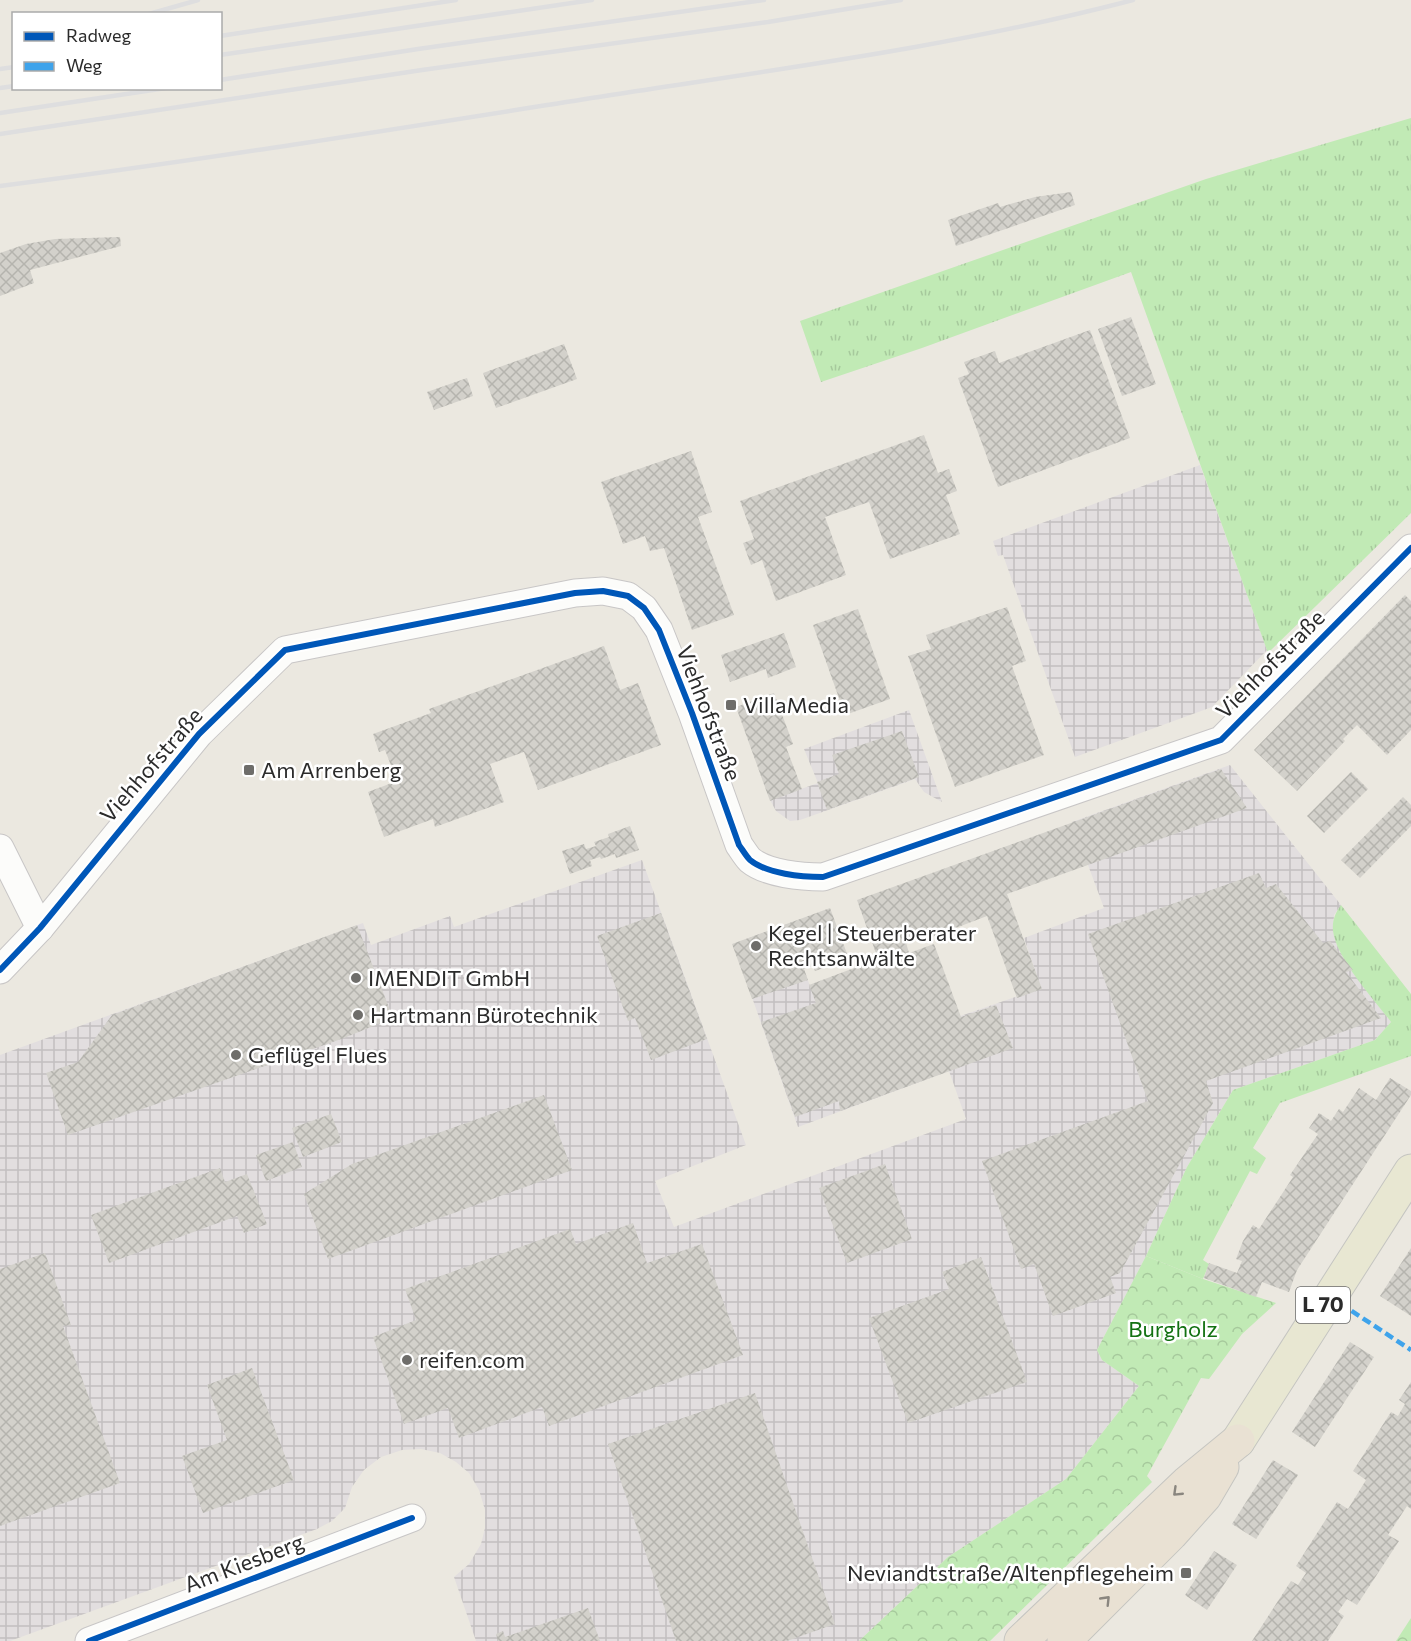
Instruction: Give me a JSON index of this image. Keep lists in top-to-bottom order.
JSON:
{
  "streets": {
    "highway": ["L 70"],
    "street": ["Viehhofstraße", "Am Kiesberg"]
  },
  "parks": ["Burgholz"],
  "places": {
    "transit": ["VillaMedia", "Am Arrenberg", "Neviandtstraße/Altenpflegeheim"],
    "other": [
      "Kegel | Steuerberater Rechtsanwälte",
      "IMENDIT GmbH",
      "Hartmann Bürotechnik",
      "Geflügel Flues",
      "reifen.com"
    ]
  },
  "legend": ["Radweg", "Weg"]
}
